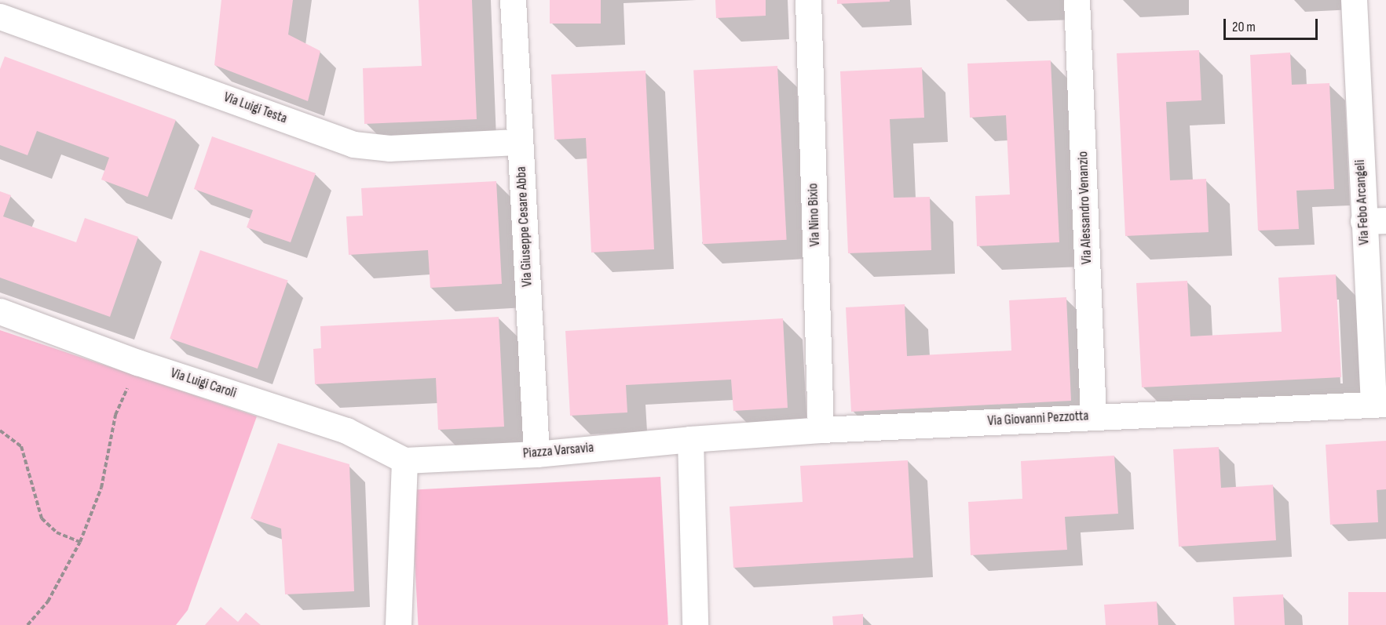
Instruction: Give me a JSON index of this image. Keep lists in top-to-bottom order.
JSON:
{
  "streets": {
    "street": [
      "Via Luigi Testa",
      "Via Febo Arcangeli",
      "Via Alessandro Venanzio",
      "Via Nino Bixio",
      "Via Giuseppe Cesare Abba",
      "Via Luigi Caroli",
      "Via Giovanni Pezzotta",
      "Piazza Varsavia"
    ]
  },
  "crossings": [
    ["Via Luigi Testa", "Via Giuseppe Cesare Abba"],
    ["Via Febo Arcangeli", "Via Giovanni Pezzotta"],
    ["Via Alessandro Venanzio", "Via Giovanni Pezzotta"],
    ["Via Nino Bixio", "Via Giovanni Pezzotta"],
    ["Via Giuseppe Cesare Abba", "Piazza Varsavia"],
    ["Via Luigi Caroli", "Piazza Varsavia"],
    ["Via Giovanni Pezzotta", "Piazza Varsavia"]
  ],
  "scale_bar": "20 m"
}
